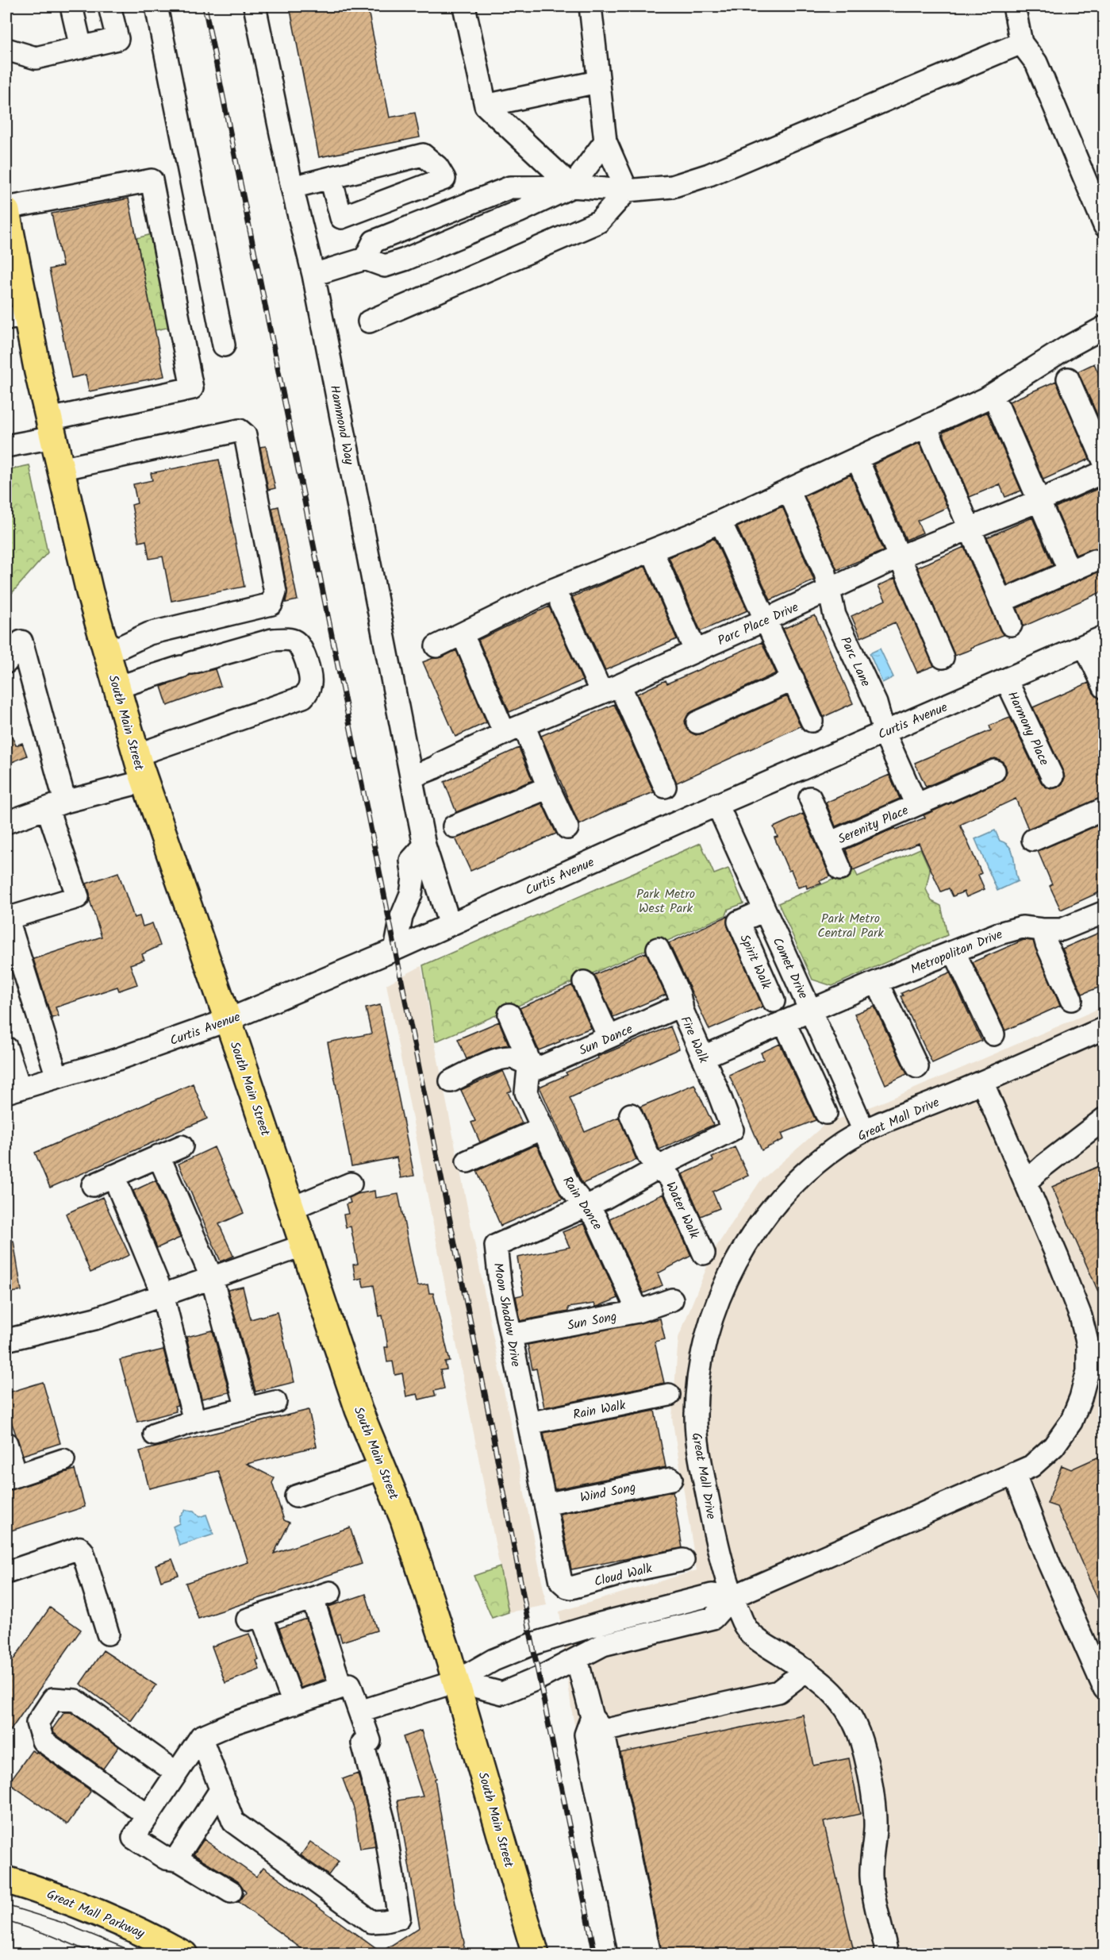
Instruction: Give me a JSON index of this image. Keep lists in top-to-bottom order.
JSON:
{
  "streets": {
    "main road": ["South Main Street", "Great Mall Parkway"],
    "street": [
      "Hammond Way",
      "Parc Place Drive",
      "Parc Lane",
      "Curtis Avenue",
      "Harmony Place",
      "Serenity Place",
      "Metropolitan Drive",
      "Spirit Walk",
      "Comet Drive",
      "Sun Dance",
      "Fire Walk",
      "Great Mall Drive",
      "Rain Dance",
      "Water Walk",
      "Moon Shadow Drive",
      "Sun Song",
      "Rain Walk",
      "Wind Song",
      "Cloud Walk"
    ]
  },
  "crossings": [
    ["Hammond Way", "Parc Place Drive"],
    ["Hammond Way", "Curtis Avenue"],
    ["Parc Place Drive", "Parc Lane"],
    ["Parc Lane", "Curtis Avenue"],
    ["Parc Lane", "Serenity Place"],
    ["Curtis Avenue", "South Main Street"],
    ["Curtis Avenue", "Harmony Place"],
    ["Curtis Avenue", "Serenity Place"],
    ["Curtis Avenue", "Comet Drive"],
    ["Metropolitan Drive", "Comet Drive"],
    ["Metropolitan Drive", "Fire Walk"],
    ["Spirit Walk", "Comet Drive"],
    ["Comet Drive", "Great Mall Drive"],
    ["Sun Dance", "Fire Walk"],
    ["Sun Dance", "Rain Dance"],
    ["Fire Walk", "Moon Shadow Drive"],
    ["Rain Dance", "Moon Shadow Drive"],
    ["Rain Dance", "Sun Song"],
    ["Water Walk", "Moon Shadow Drive"],
    ["Moon Shadow Drive", "Sun Song"],
    ["Moon Shadow Drive", "Rain Walk"],
    ["Moon Shadow Drive", "Wind Song"],
    ["Moon Shadow Drive", "Cloud Walk"]
  ],
  "parks": ["Park Metro West Park", "Park Metro Central Park"]
}
